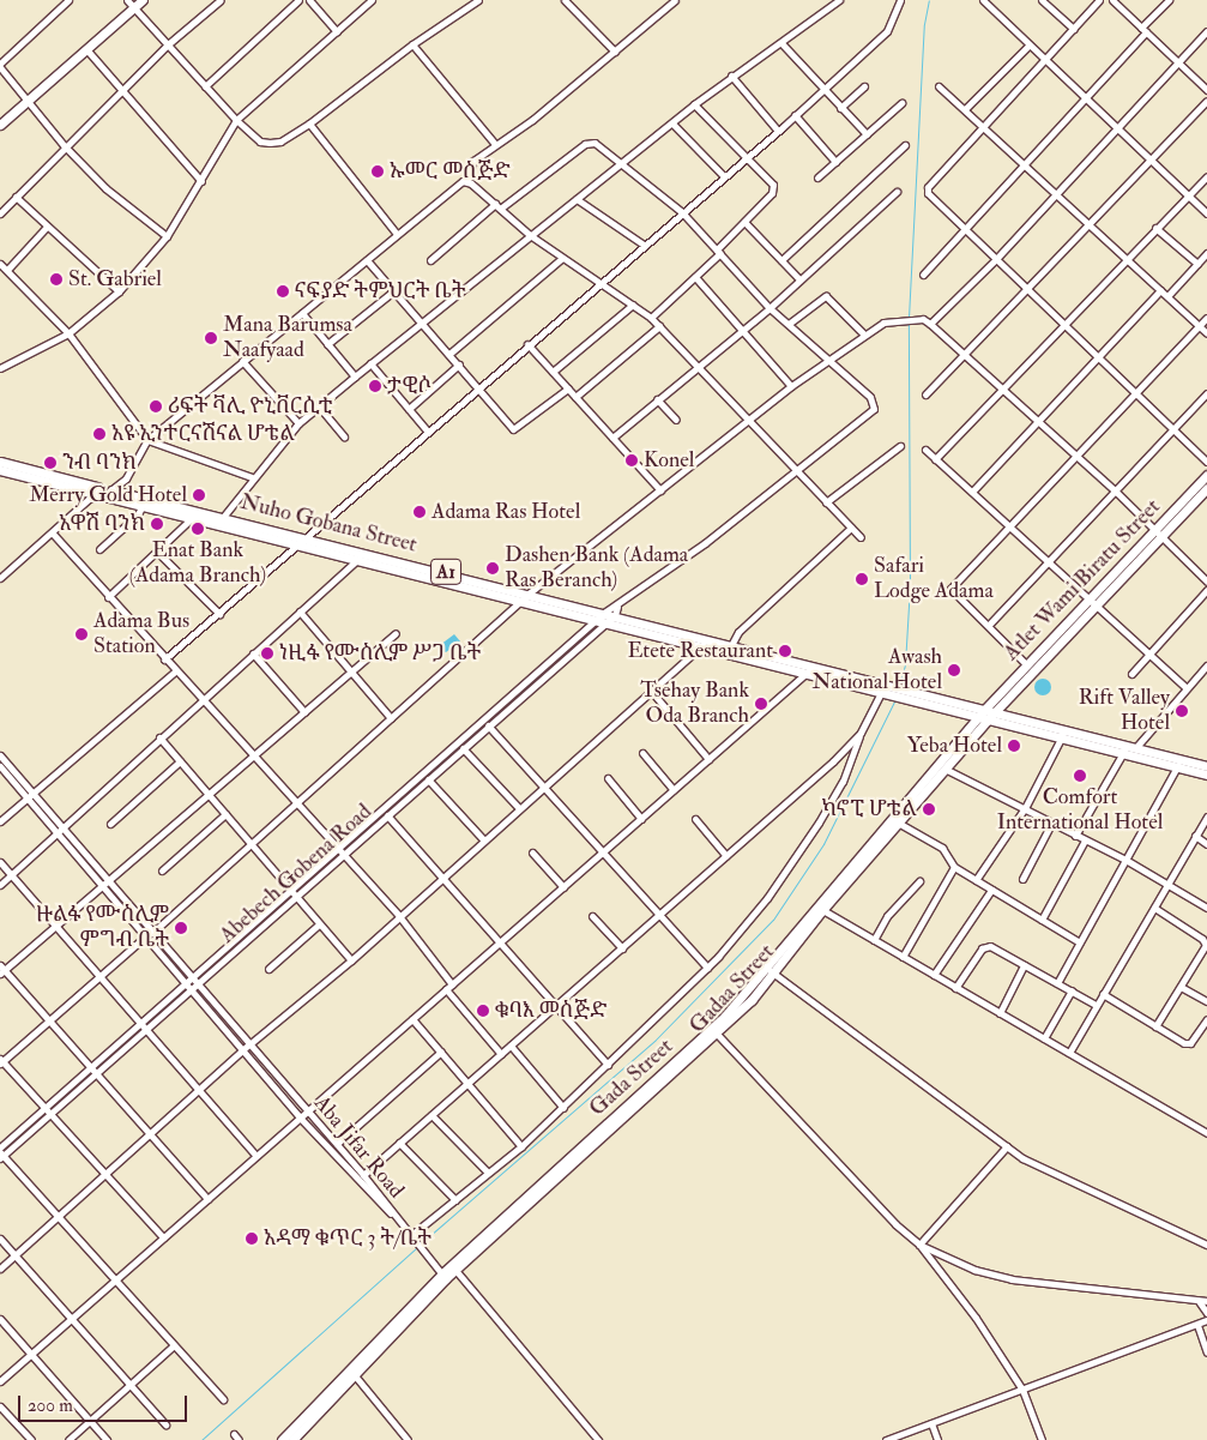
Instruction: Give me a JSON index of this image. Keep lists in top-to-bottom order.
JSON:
{
  "streets": {
    "main road": [
      "Nuho Gobana Street",
      "A1",
      "Atlet Wami Biratu Street",
      "Gadaa Street"
    ],
    "street": ["Abebech Gobena Road", "Aba Jifar Road"]
  },
  "crossings": [
    ["Nuho Gobana Street", "A1"],
    ["Nuho Gobana Street", "Abebech Gobena Road"],
    ["A1", "Atlet Wami Biratu Street"],
    ["A1", "Gadaa Street"],
    ["Atlet Wami Biratu Street", "Gadaa Street"],
    ["Abebech Gobena Road", "Aba Jifar Road"]
  ],
  "places": [
    "ኡመር መስጅድ",
    "St. Gabriel",
    "ናፍያድ ትምህርት ቤት",
    "Mana Barumsa Naafyaad",
    "ታዊሶ",
    "ሪፍት ቫሊ ዮኒቨርሲቲ",
    "አዩ ኢንተርናሽናል ሆቴል",
    "Konel",
    "ንብ ባንክ",
    "Merry Gold Hotel",
    "Adama Ras Hotel",
    "አዋሽ ባንክ",
    "Enat Bank (Adama Branch)",
    "Dashen Bank (Adama Ras Beranch)",
    "Safari Lodge Adama",
    "Adama Bus Station",
    "Etete Restaurant",
    "ነዚፋ የሙስሊም ሥጋ ቤት",
    "Awash National Hotel",
    "Tsehay Bank Oda Branch",
    "Rift Valley Hotel",
    "Yeba Hotel",
    "Comfort International Hotel",
    "ካኖፒ ሆቴል",
    "ዙልፋ የሙስሊም ምግብ ቤት",
    "ቁባእ መስጅድ",
    "አዳማ ቁጥር 3 ት/ቤት"
  ],
  "scale_bar": "200 m"
}
